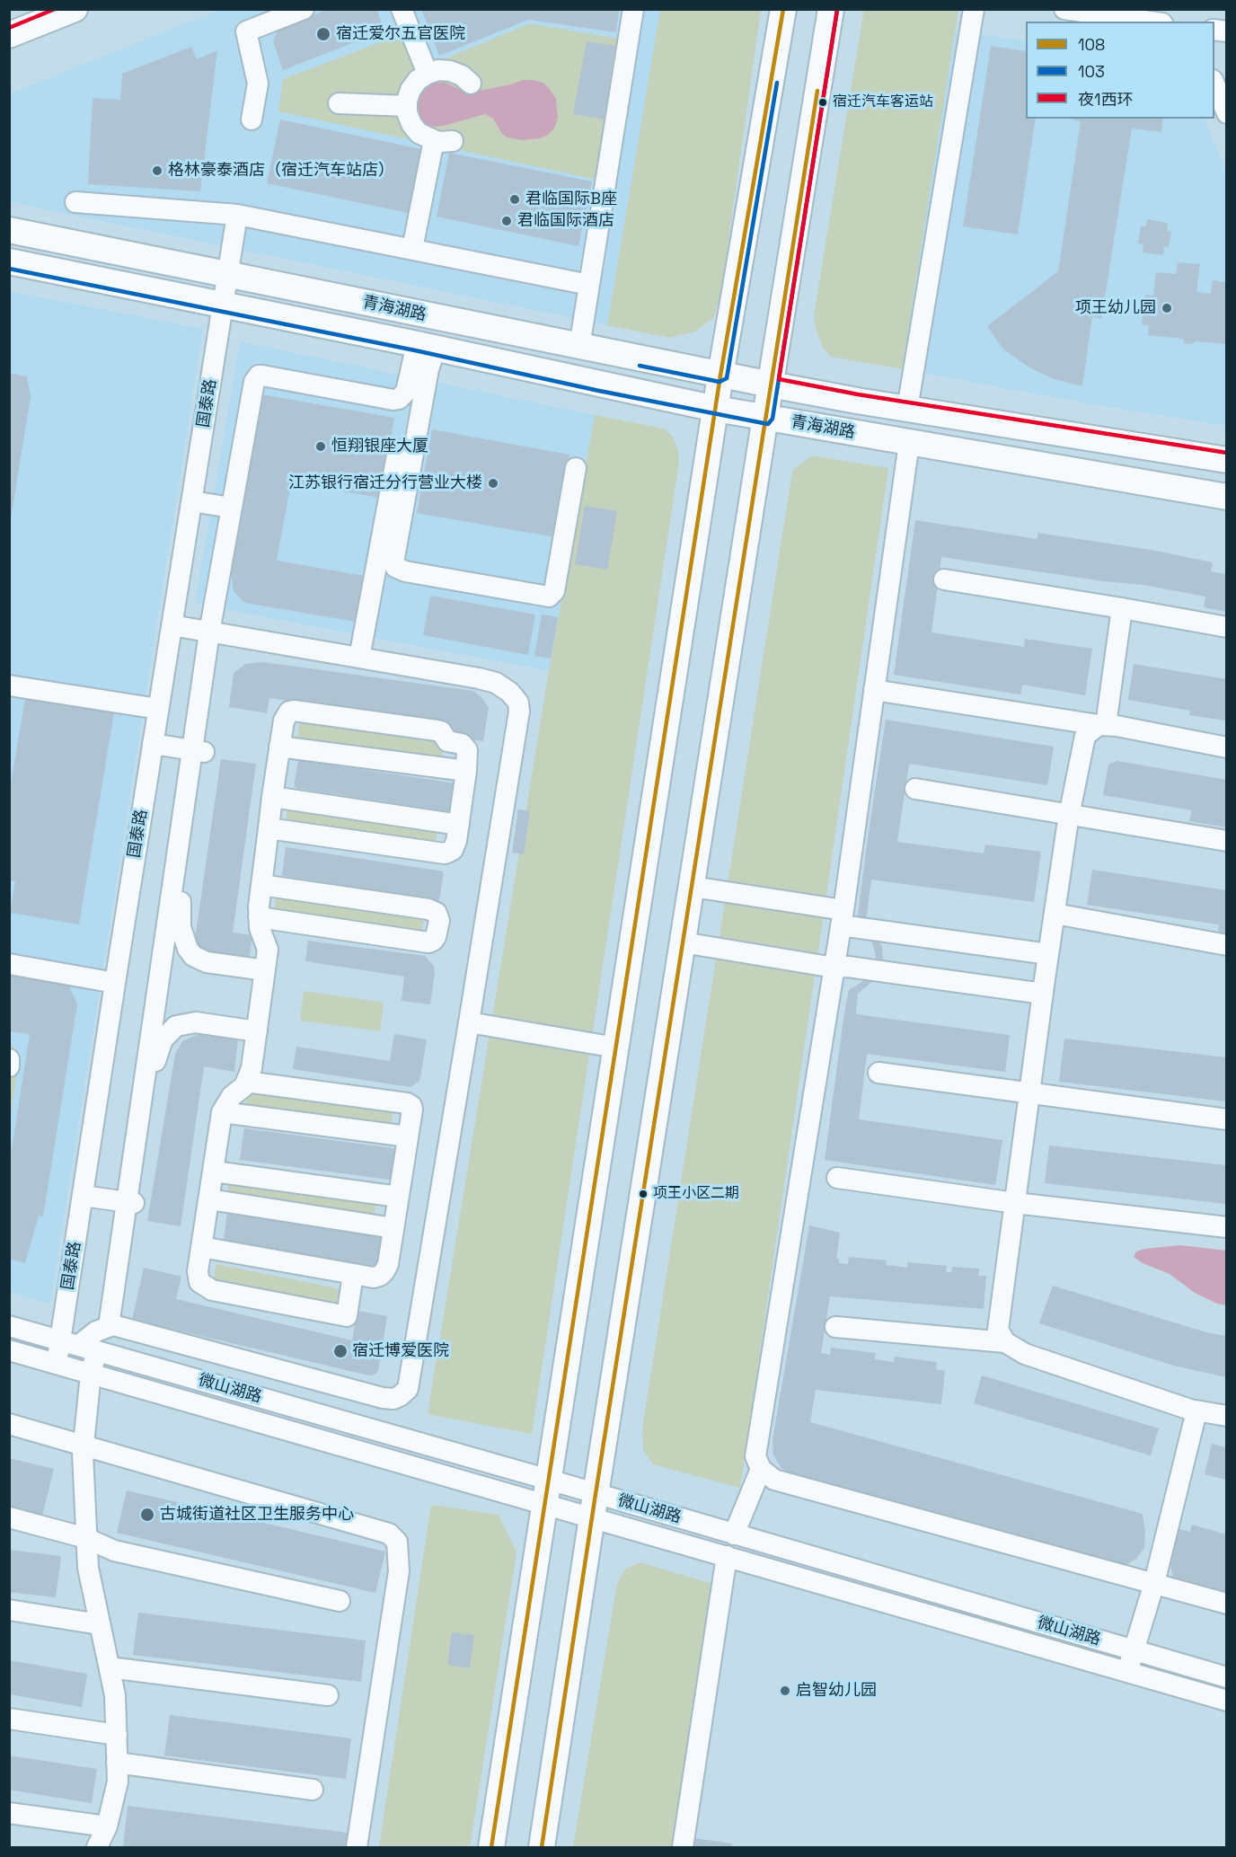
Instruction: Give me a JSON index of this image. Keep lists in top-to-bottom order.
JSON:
{
  "streets": {
    "main road": ["青海湖路"],
    "street": ["国泰路", "微山湖路"]
  },
  "crossings": [
    ["青海湖路", "国泰路"],
    ["国泰路", "微山湖路"]
  ],
  "places": [
    "宿迁爱尔五官医院",
    "宿迁汽车客运站",
    "格林豪泰酒店（宿迁汽车站店）",
    "君临国际B座",
    "君临国际酒店",
    "项王幼儿园",
    "恒翔银座大厦",
    "江苏银行宿迁分行营业大楼",
    "项王小区二期",
    "宿迁博爱医院",
    "古城街道社区卫生服务中心",
    "启智幼儿园"
  ],
  "lines": ["transit line 108", "transit line 夜1西环", "transit line 103"],
  "legend": ["108", "103", "夜1西环"]
}
